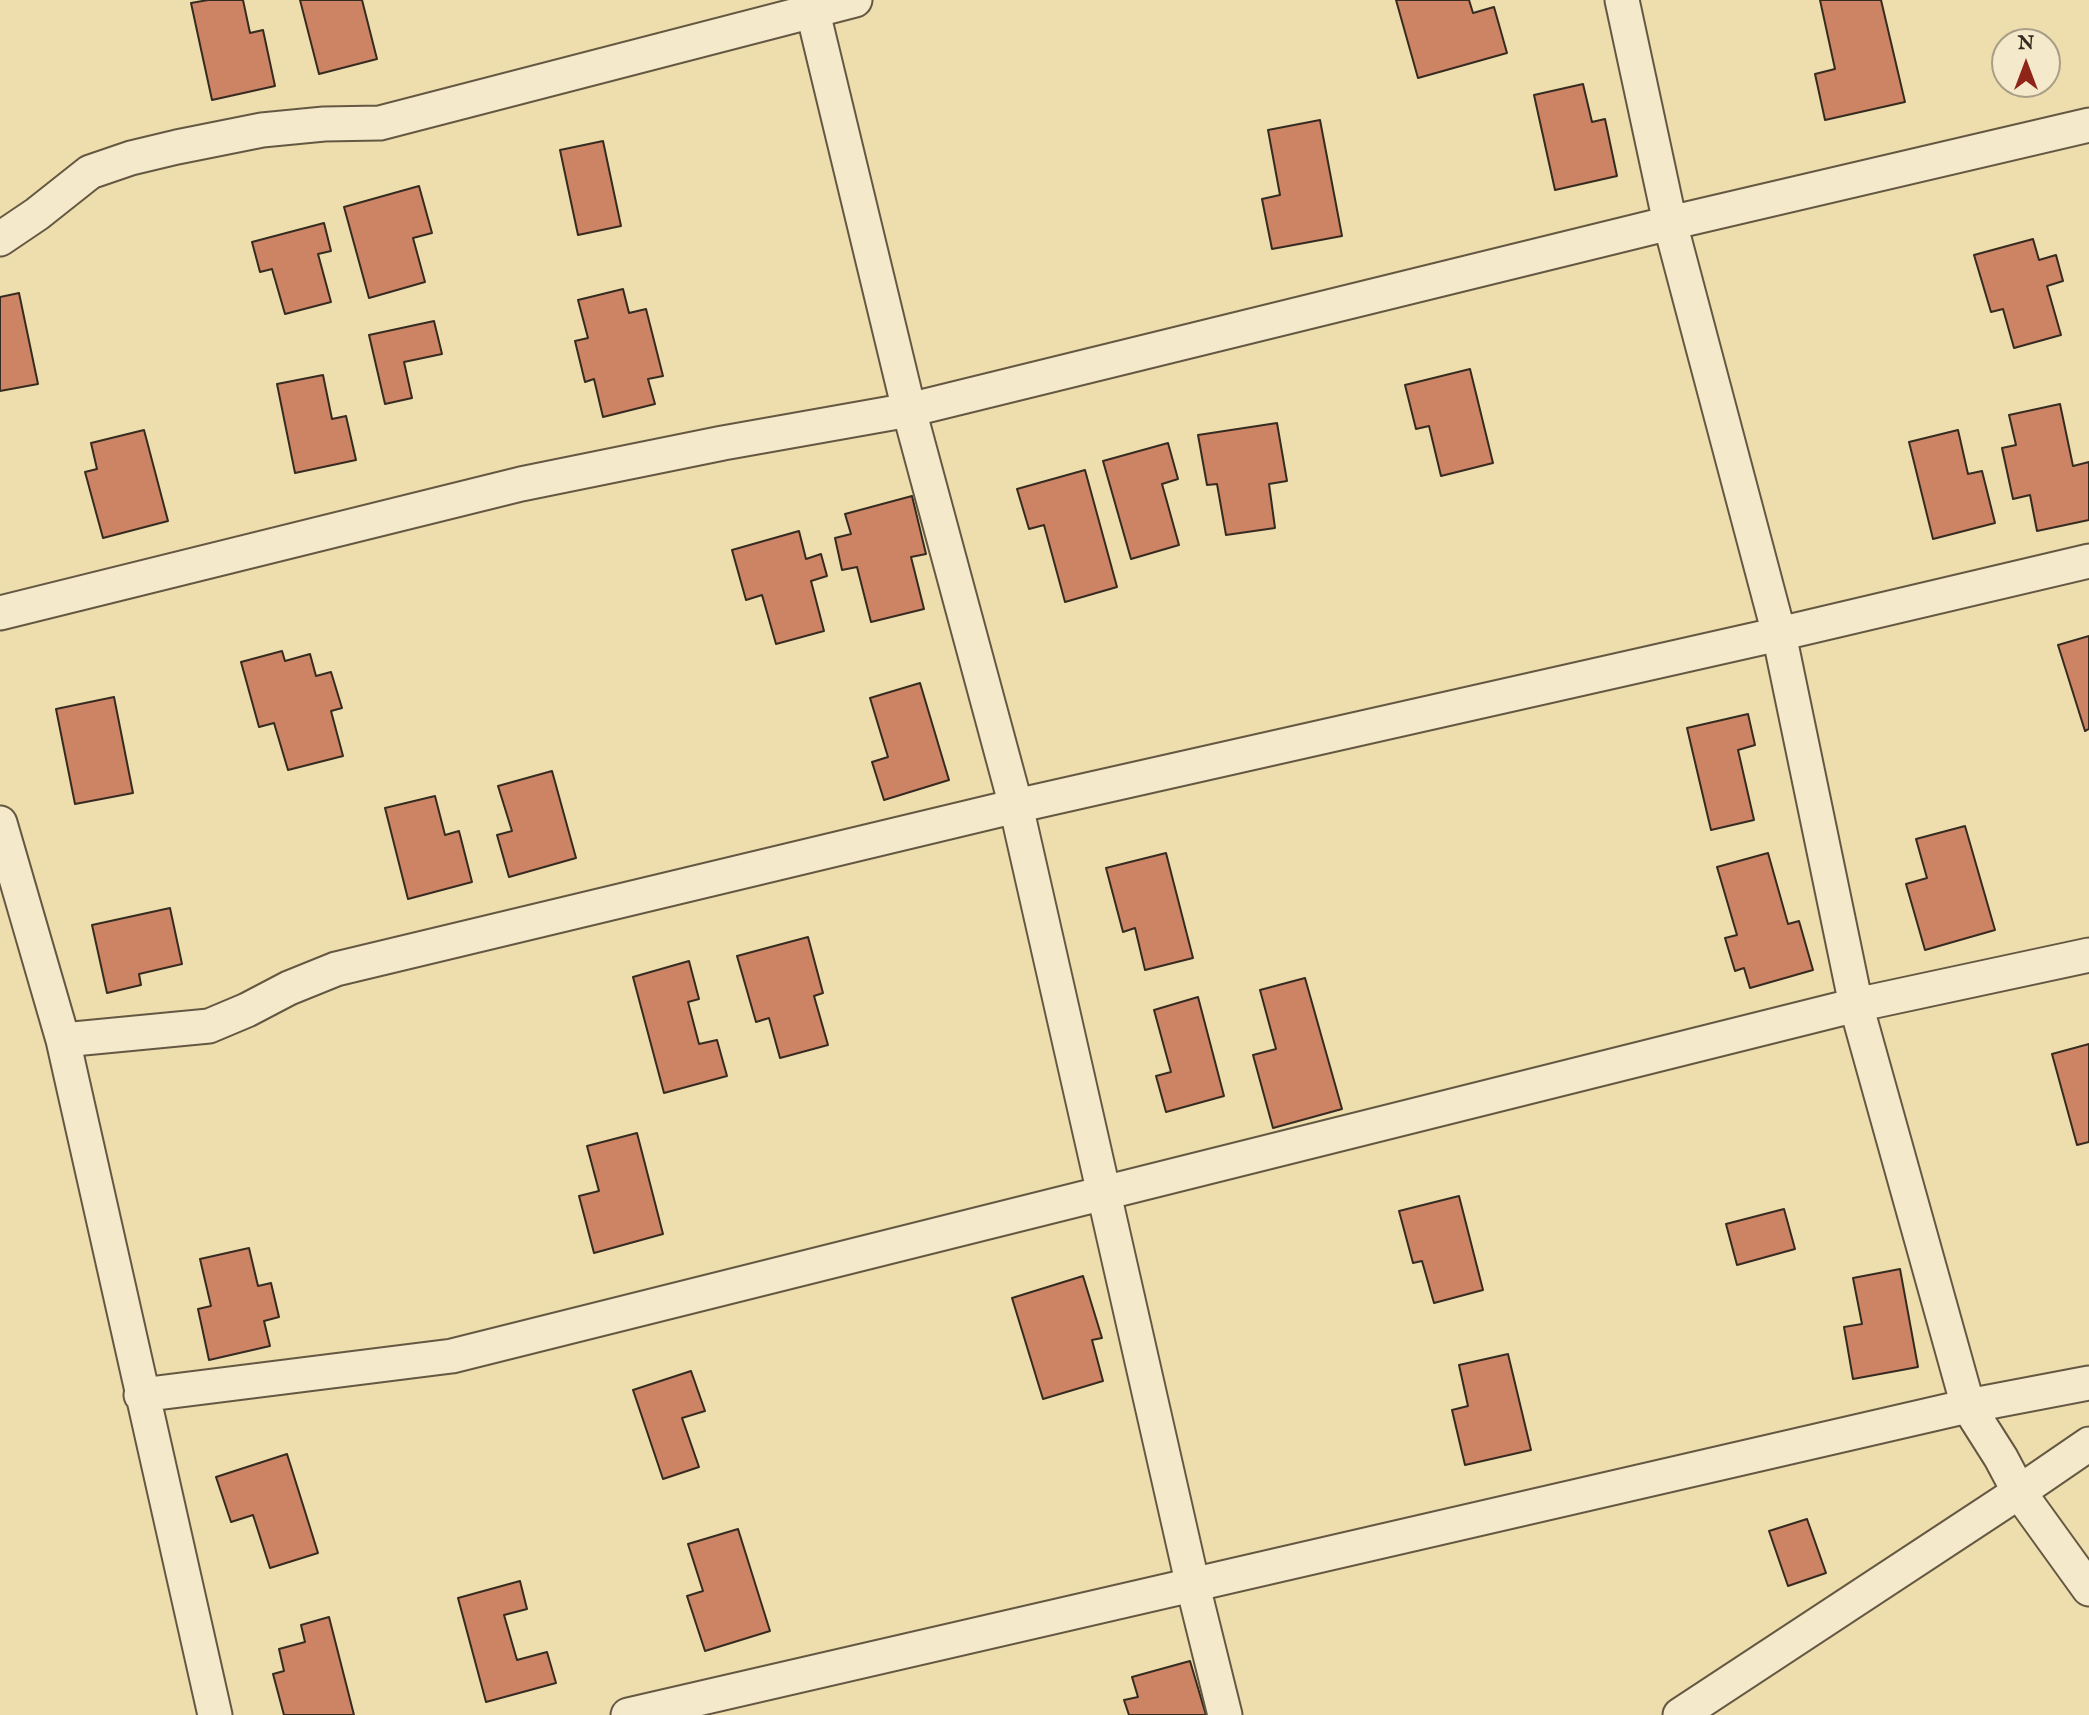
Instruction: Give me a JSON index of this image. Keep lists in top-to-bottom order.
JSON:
{
  "north": "top"
}
